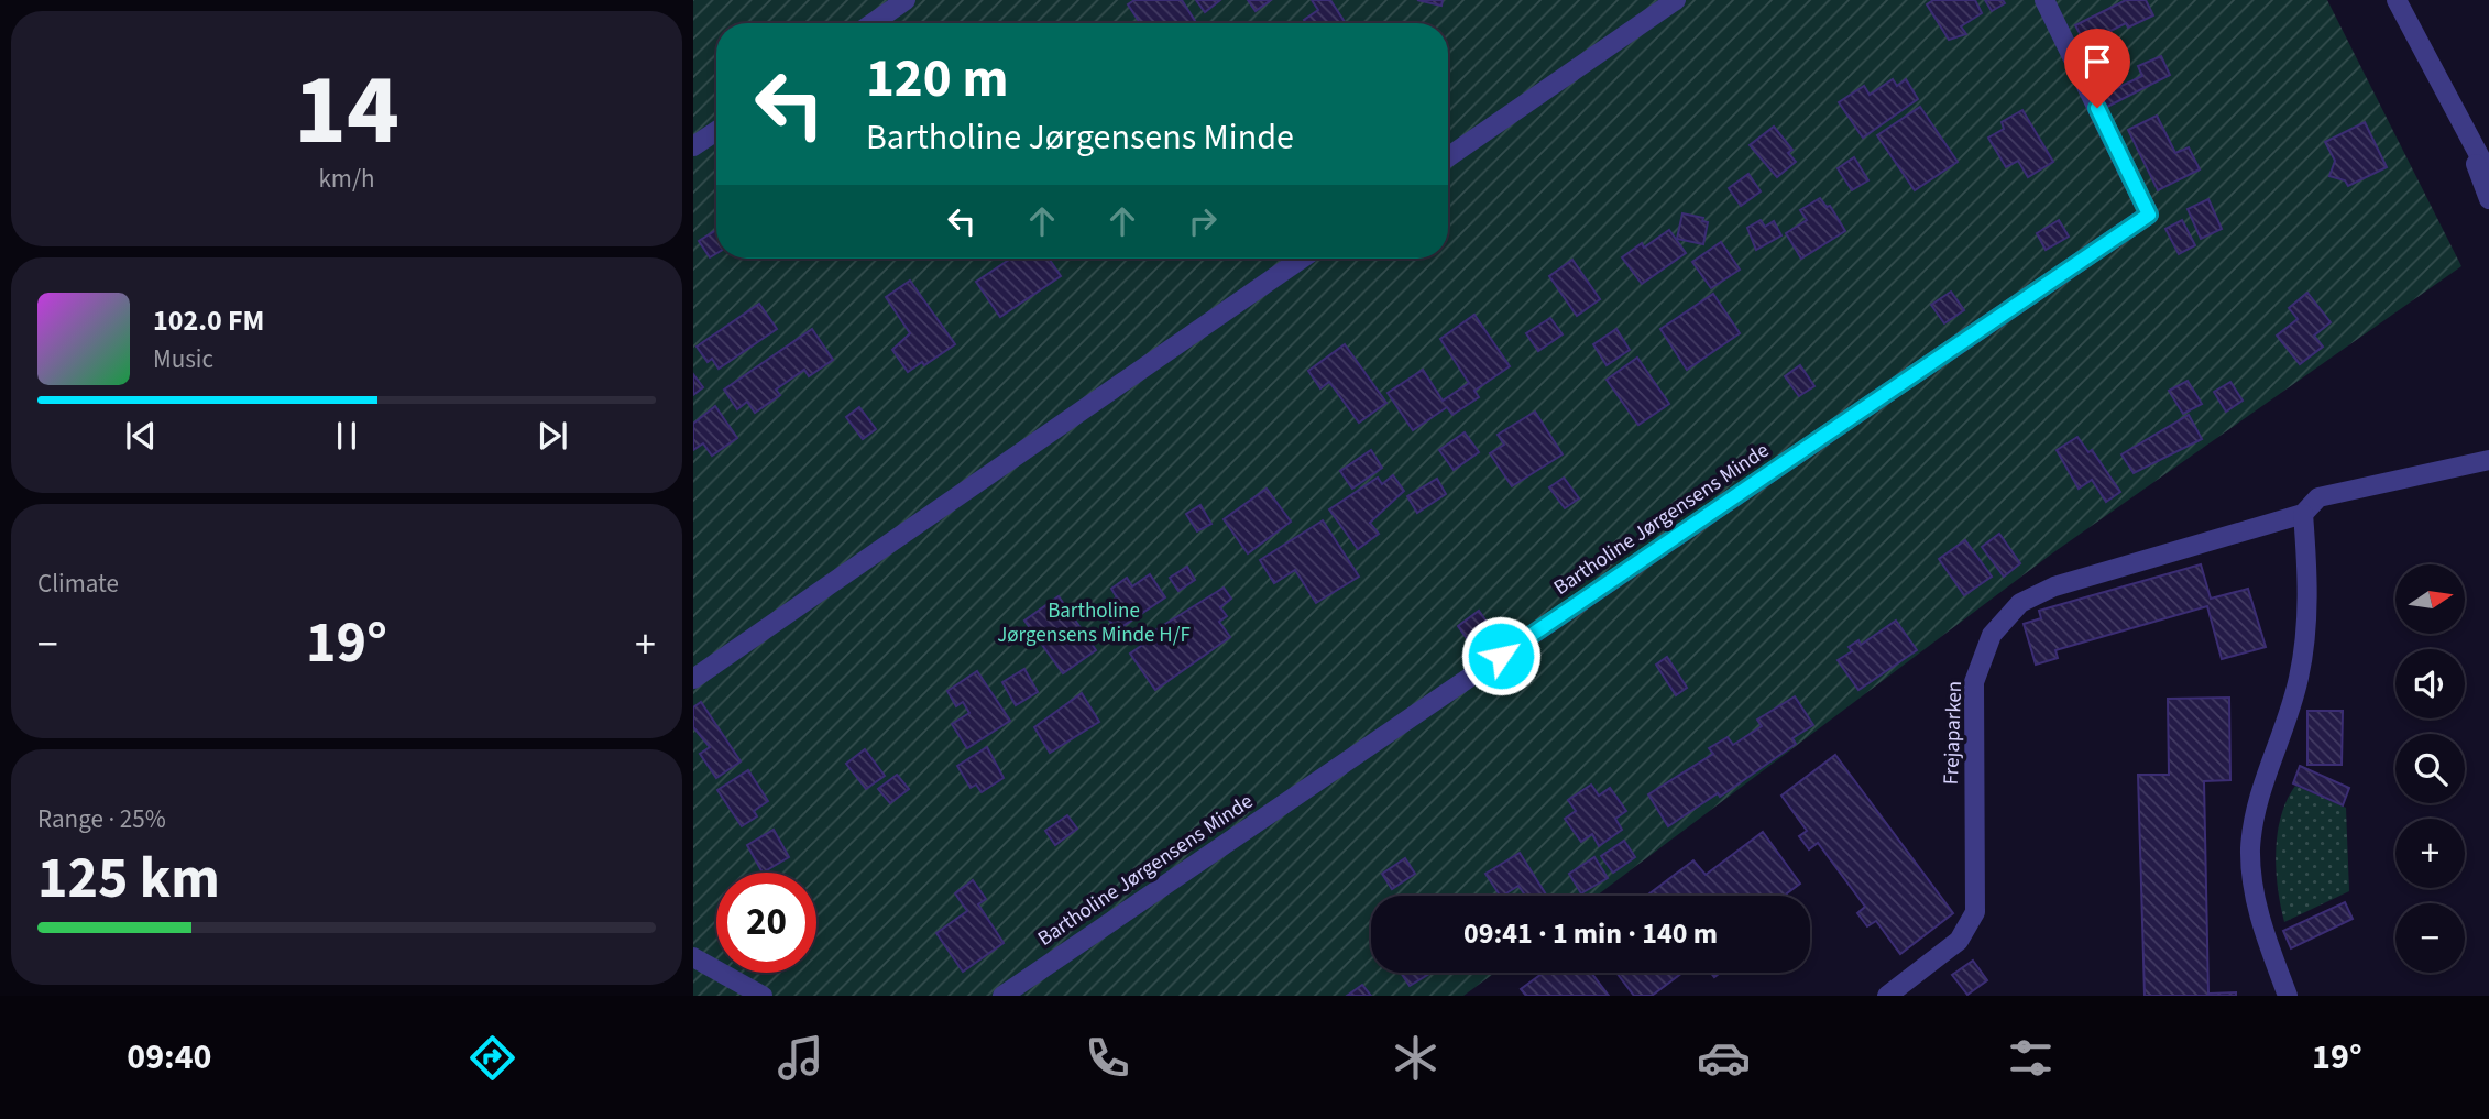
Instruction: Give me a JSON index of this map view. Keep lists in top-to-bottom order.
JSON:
{
  "streets": {
    "street": ["Bartholine Jørgensens Minde", "Frejaparken"]
  },
  "parks": ["Bartholine Jørgensens Minde H/F"],
  "north": "right",
  "page": {
    "tile": [
      ["14", "km/h"],
      "Climate",
      ["Range · 25%", "125 km"]
    ],
    "turn": ["120 m", "Bartholine Jørgensens Minde"],
    "song": ["102.0 FM", "Music"],
    "map_buttons": ["+", "−"],
    "heat": ["−", "19°", "+"],
    "limit": "20",
    "trip": "09:41 · 1 min · 140 m",
    "tabs": ["09:40", "19°"]
  }
}
